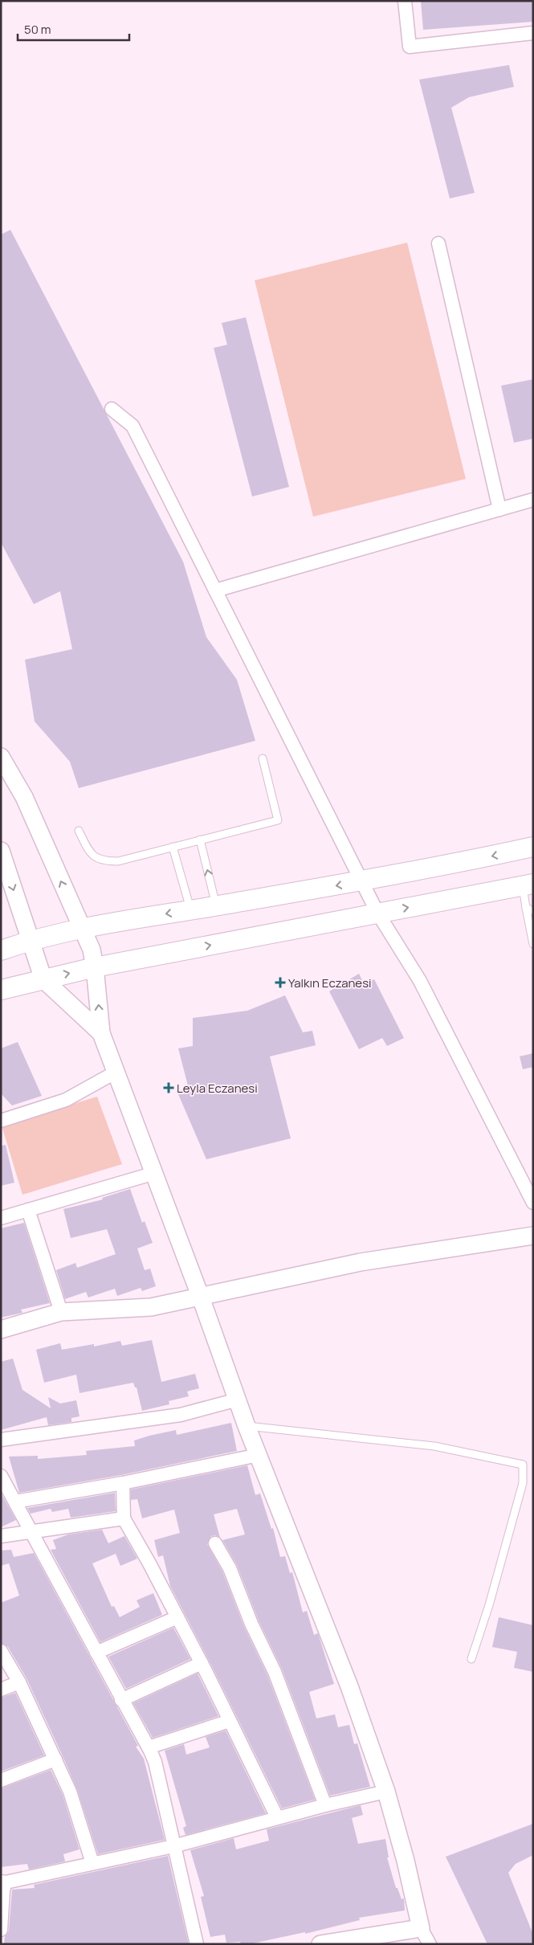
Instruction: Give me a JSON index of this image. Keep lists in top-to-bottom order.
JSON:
{
  "places": {
    "health": ["Yalkın Eczanesi", "Leyla Eczanesi"]
  },
  "scale_bar": "50 m"
}
